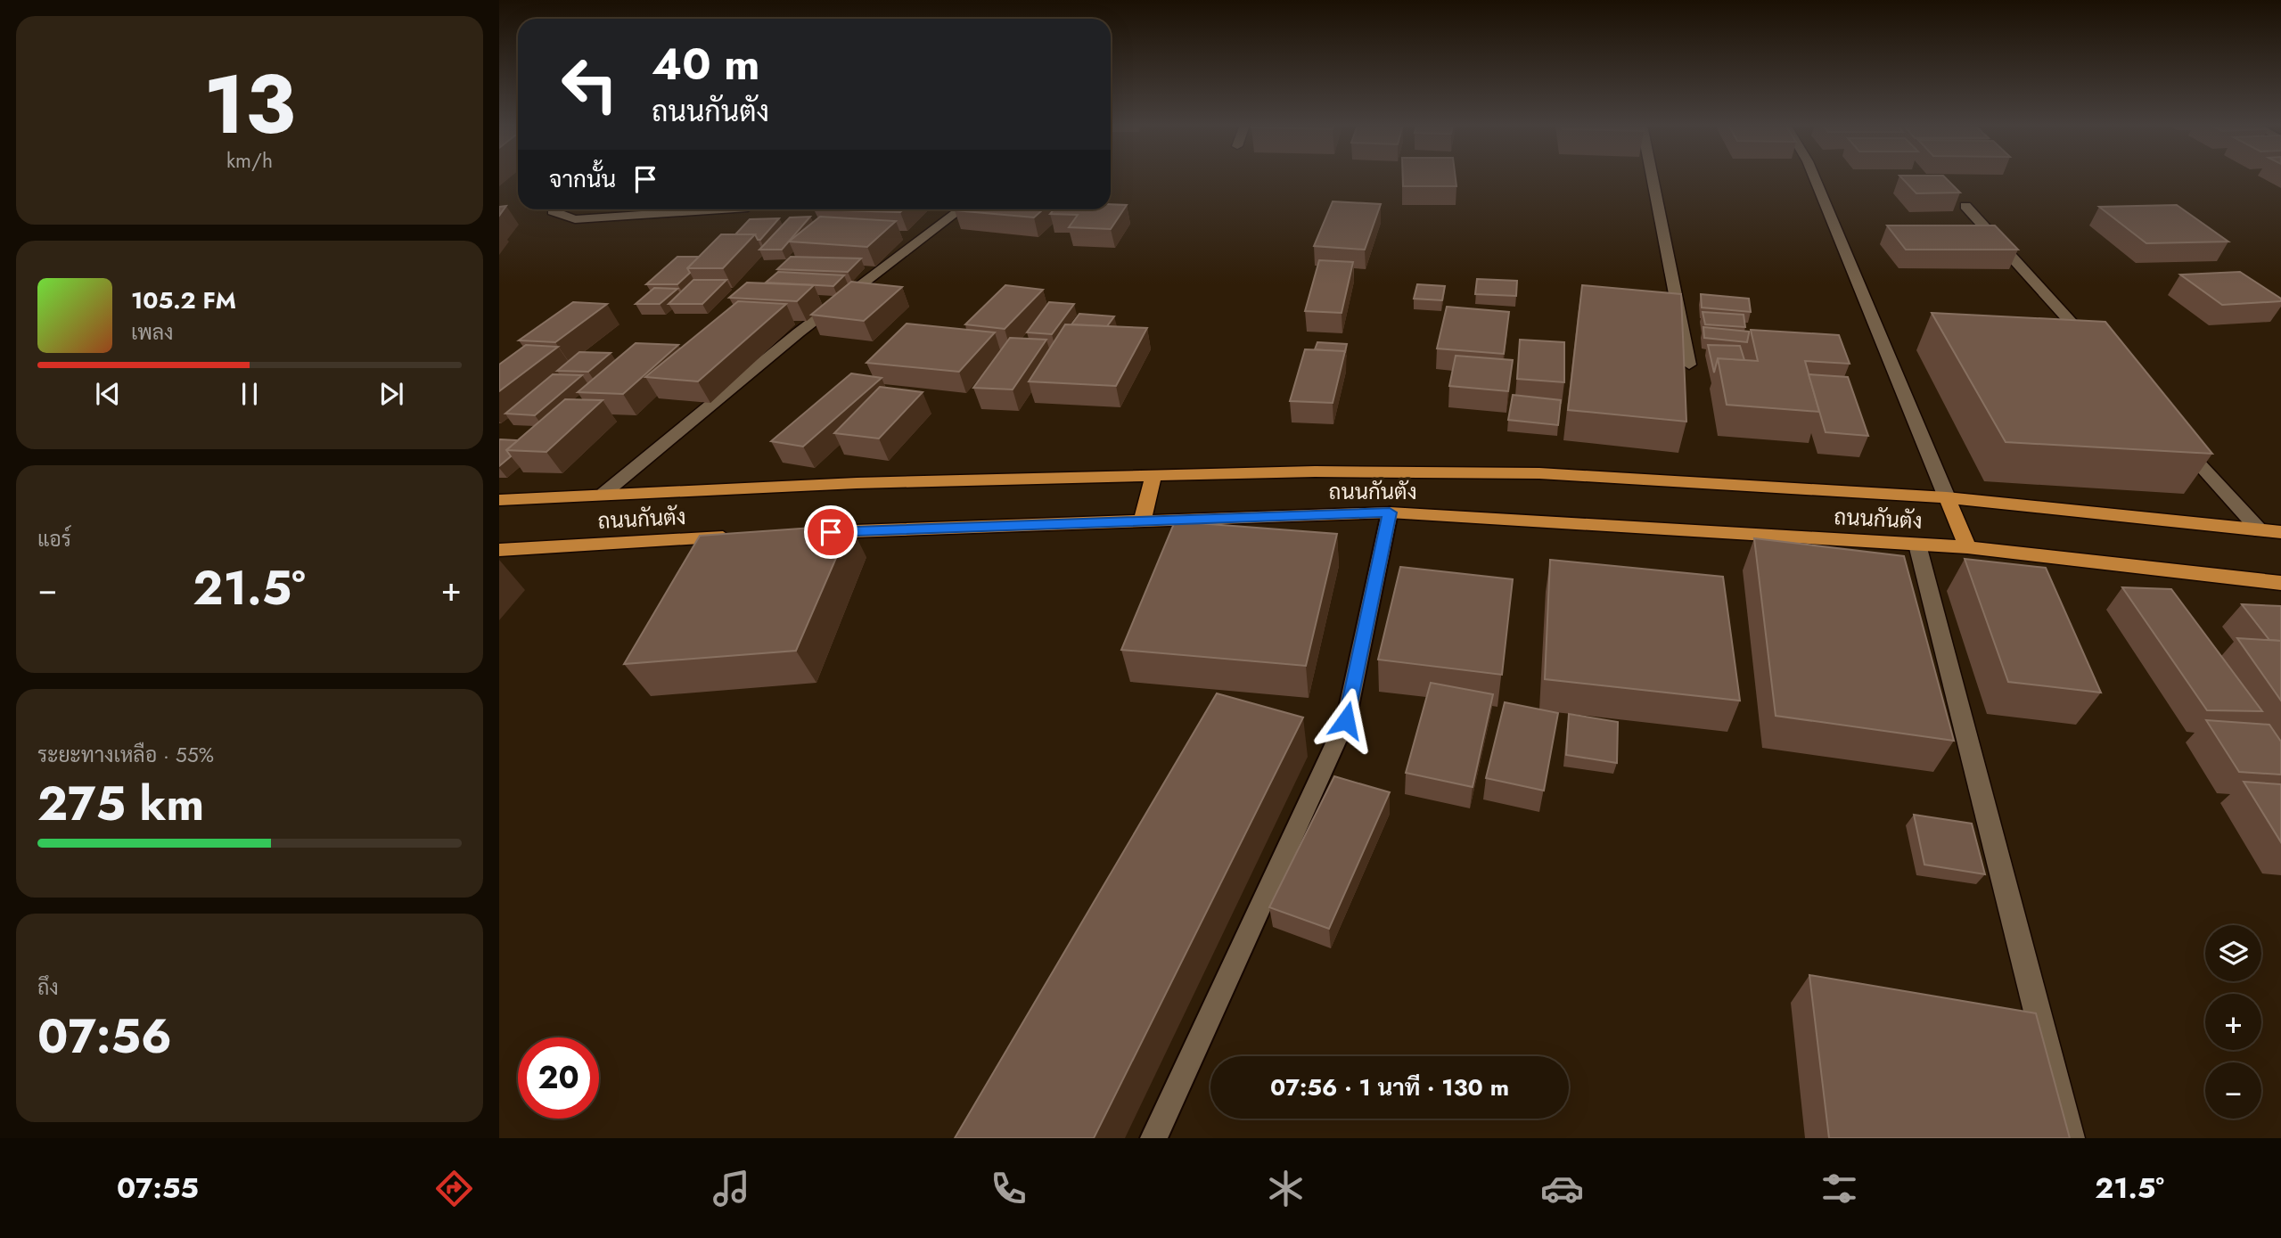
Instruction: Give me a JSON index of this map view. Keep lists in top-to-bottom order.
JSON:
{
  "streets": {
    "main road": ["ถนนกันตัง"]
  },
  "page": {
    "tile": [
      ["13", "km/h"],
      "แอร์",
      ["ระยะทางเหลือ · 55%", "275 km"],
      ["ถึง", "07:56"]
    ],
    "turn": ["40 m", "ถนนกันตัง"],
    "then": "จากนั้น",
    "song": ["105.2 FM", "เพลง"],
    "heat": ["−", "21.5°", "+"],
    "map_buttons": ["+", "−"],
    "limit": "20",
    "trip": "07:56 · 1 นาที · 130 m",
    "tabs": ["07:55", "21.5°"]
  }
}
